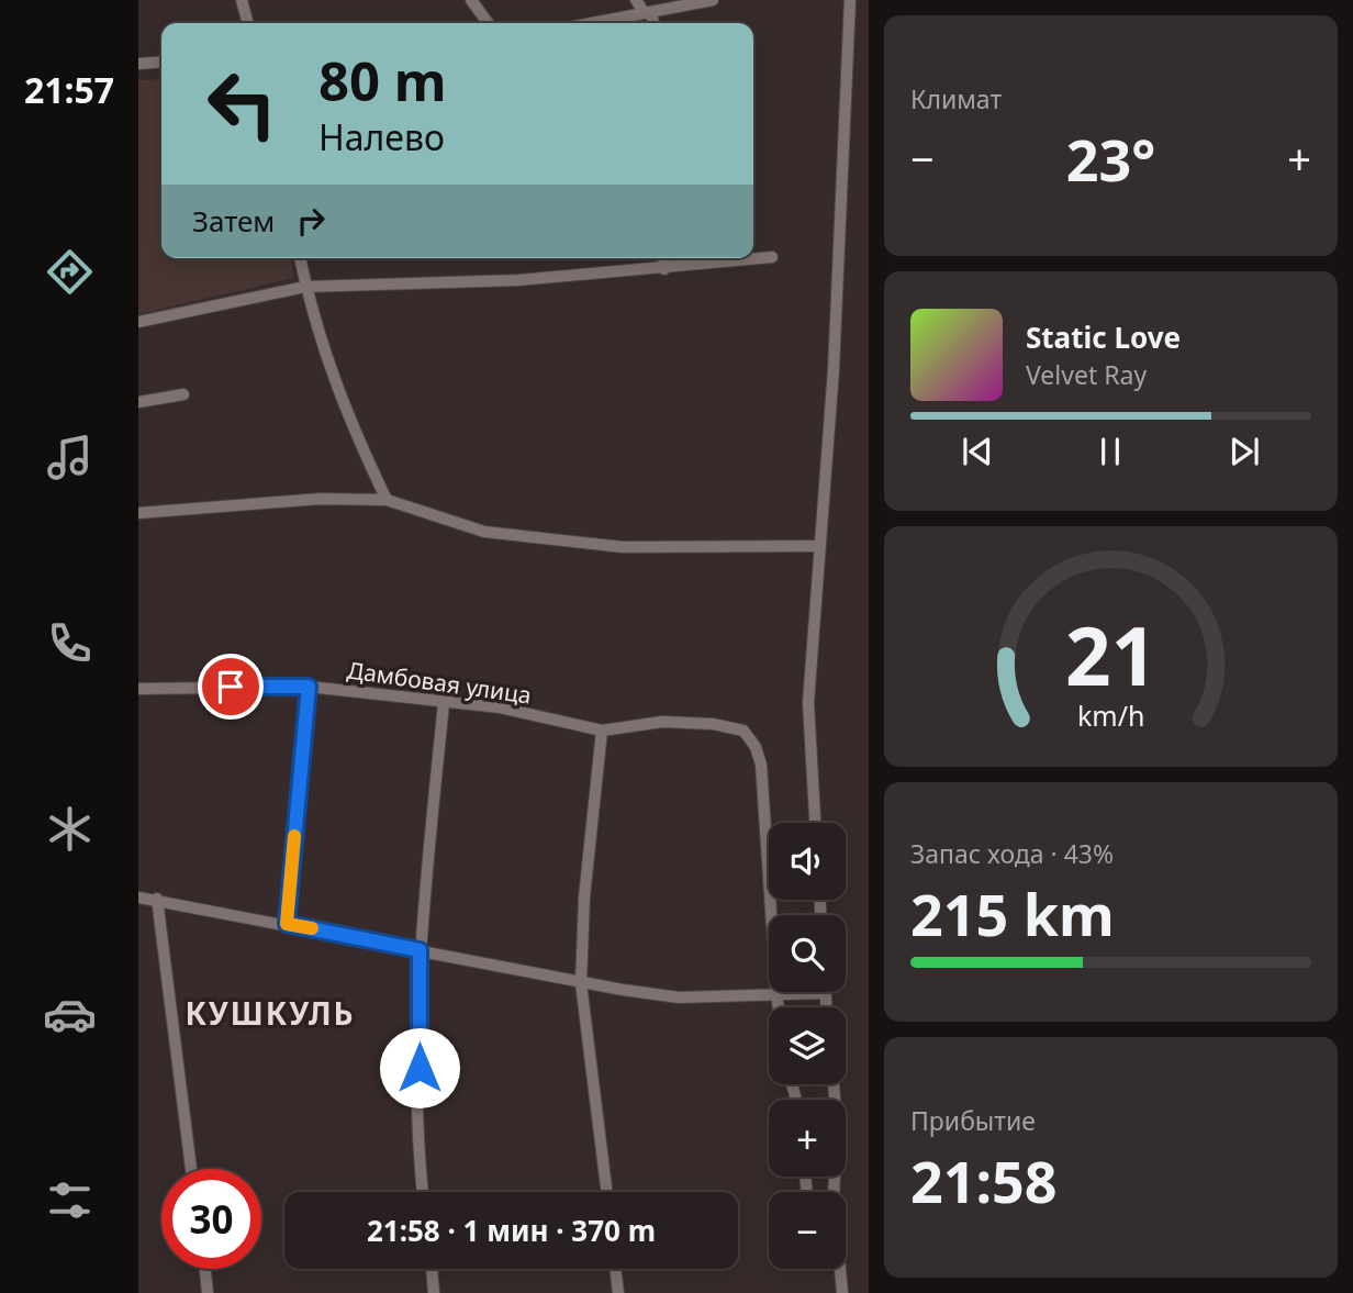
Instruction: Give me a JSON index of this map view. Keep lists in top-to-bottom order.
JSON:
{
  "streets": {
    "street": ["Дамбовая улица"]
  },
  "districts": ["КУШКУЛЬ"],
  "page": {
    "tabs": "21:57",
    "tile": [
      "Климат",
      ["Запас хода · 43%", "215 km"],
      ["Прибытие", "21:58"]
    ],
    "turn": ["80 m", "Налево"],
    "heat": ["−", "23°", "+"],
    "then": "Затем",
    "song": ["Static Love", "Velvet Ray"],
    "map_buttons": ["+", "−"],
    "limit": "30",
    "trip": "21:58 · 1 мин · 370 m",
    "gauge": ["21", "km/h"]
  }
}
